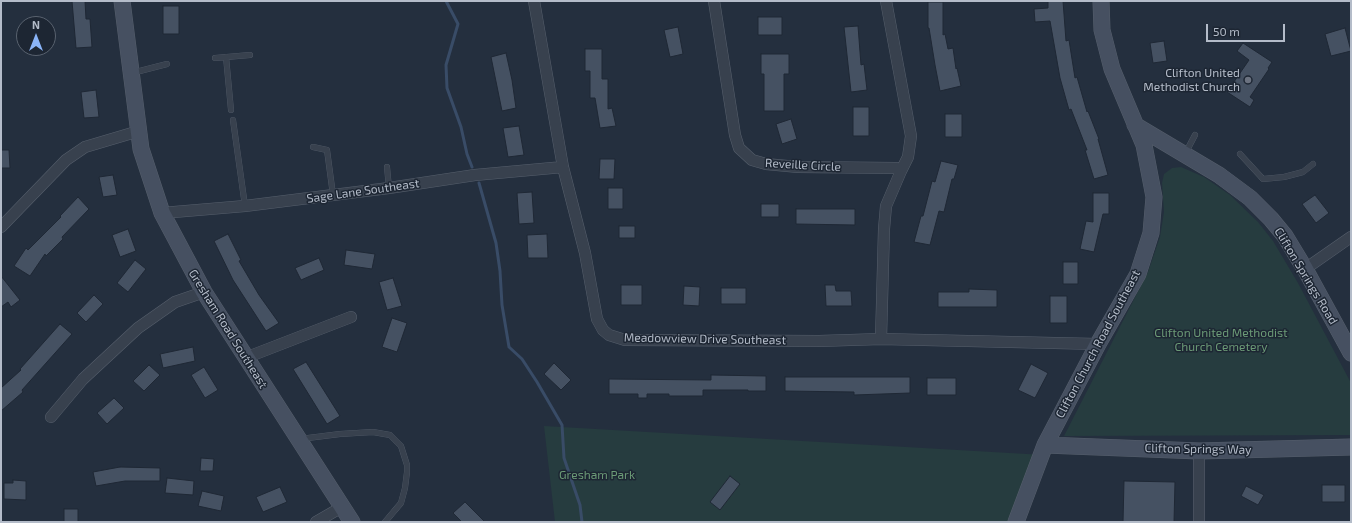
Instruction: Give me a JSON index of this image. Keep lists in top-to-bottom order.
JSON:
{
  "streets": {
    "street": [
      "Reveille Circle",
      "Sage Lane Southeast",
      "Clifton Springs Road",
      "Gresham Road Southeast",
      "Meadowview Drive Southeast",
      "Clifton Church Road Southeast",
      "Clifton Springs Way"
    ]
  },
  "crossings": [
    ["Sage Lane Southeast", "Gresham Road Southeast"],
    ["Sage Lane Southeast", "Meadowview Drive Southeast"],
    ["Clifton Springs Road", "Clifton Church Road Southeast"],
    ["Meadowview Drive Southeast", "Clifton Church Road Southeast"],
    ["Clifton Church Road Southeast", "Clifton Springs Way"]
  ],
  "parks": ["Clifton United Methodist Church Cemetery", "Gresham Park"],
  "places": ["Clifton United Methodist Church"],
  "scale_bar": "50 m",
  "north": "top"
}
